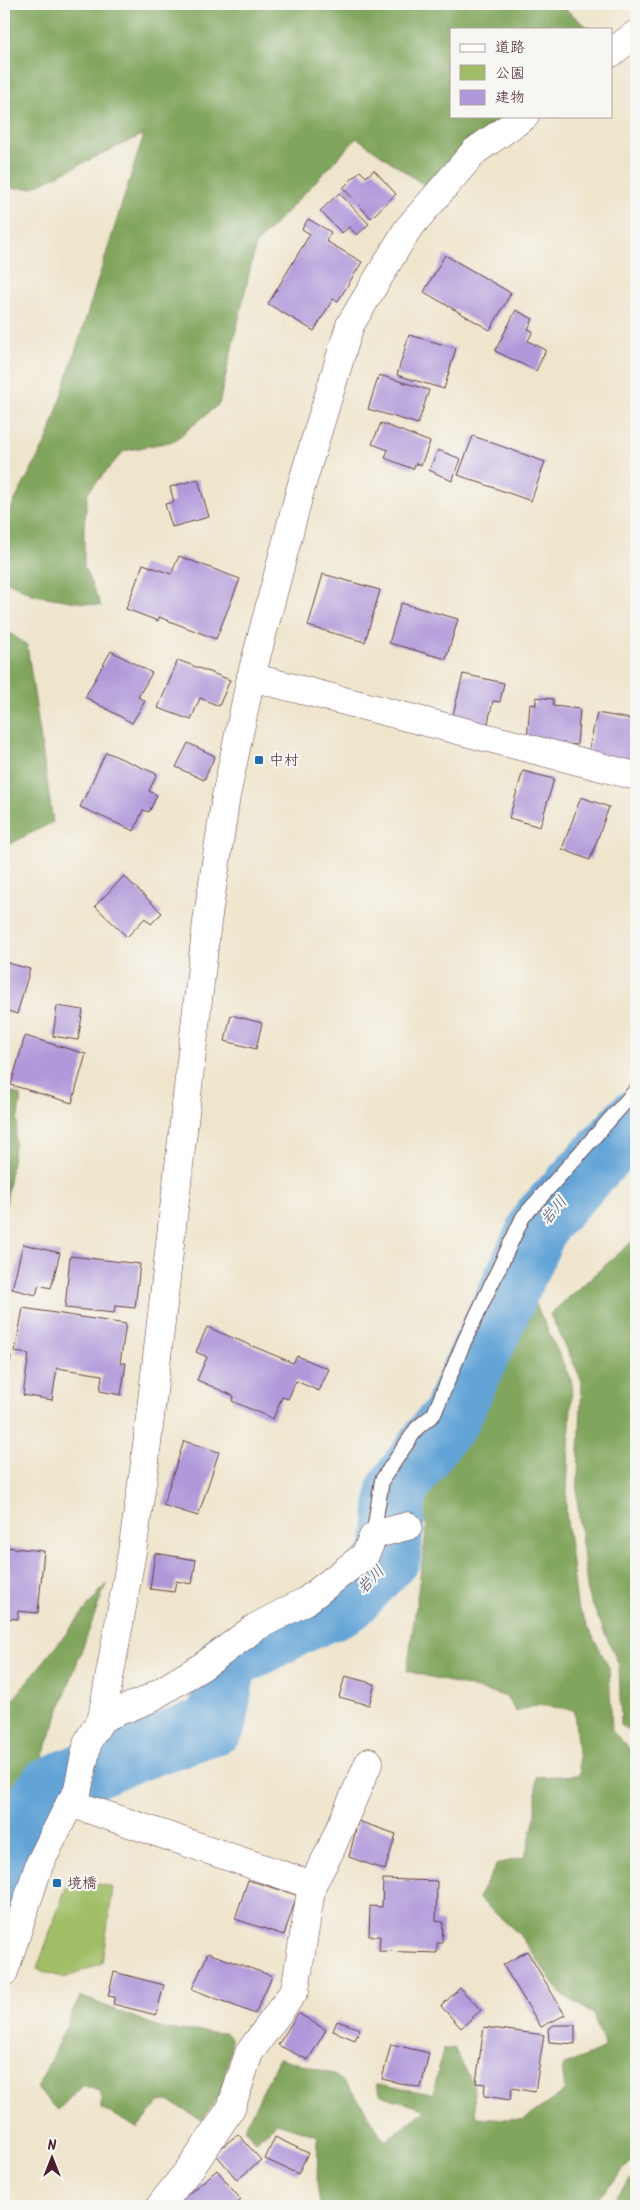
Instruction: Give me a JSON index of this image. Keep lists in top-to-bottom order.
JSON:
{
  "water": ["岩川"],
  "places": {
    "transit": ["中村", "境橋"]
  },
  "legend": ["道路", "公園", "建物"],
  "north": "top"
}
